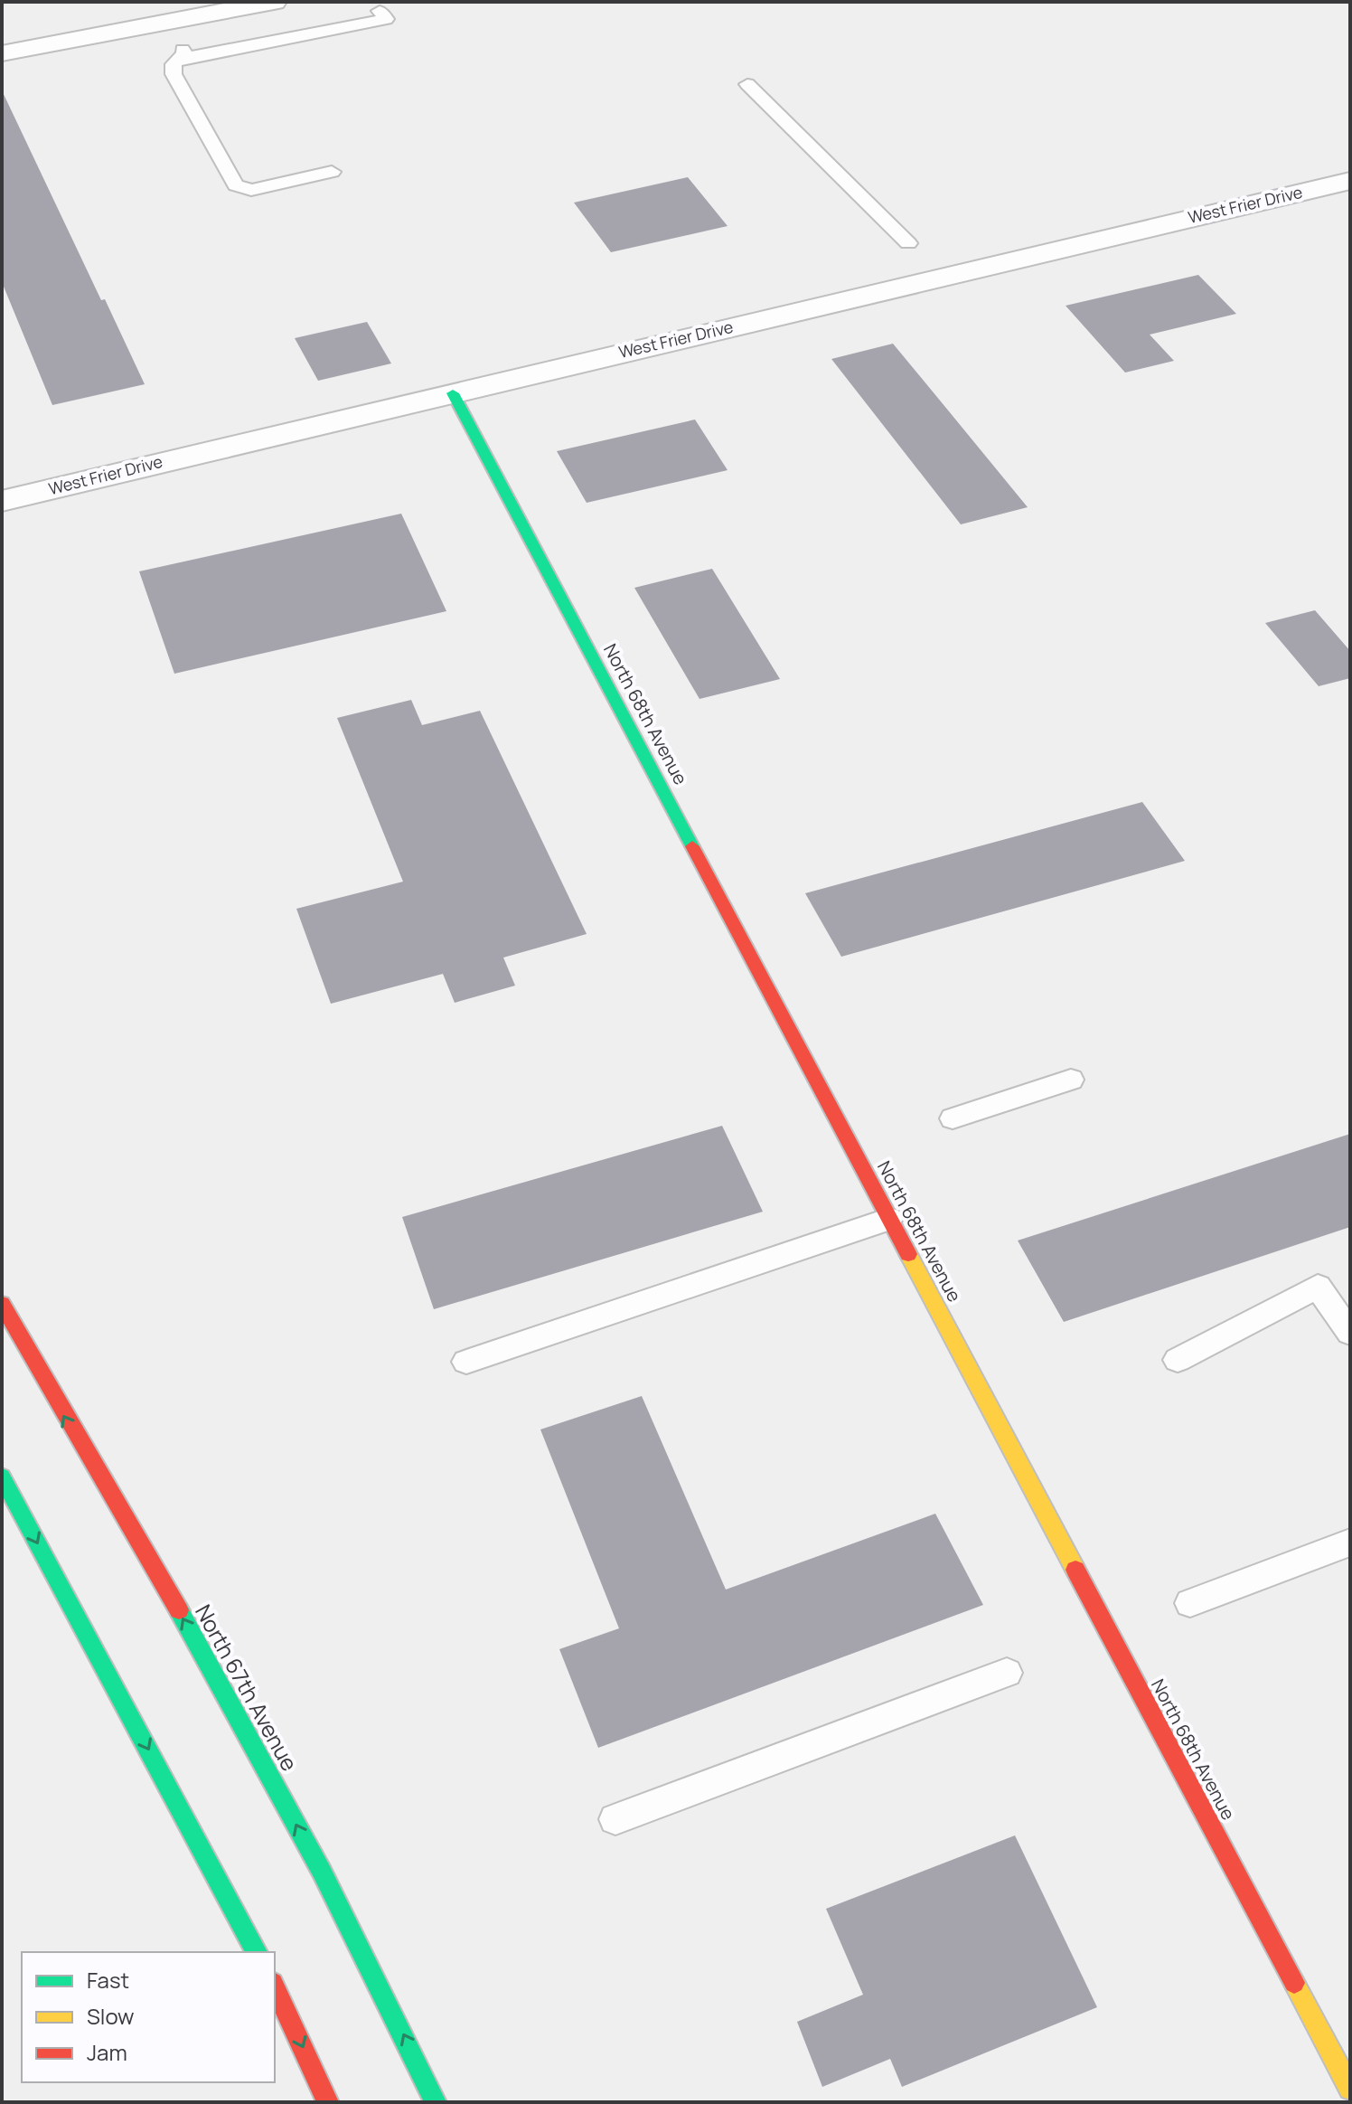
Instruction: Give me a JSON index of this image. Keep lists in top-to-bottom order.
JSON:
{
  "streets": {
    "street": ["West Frier Drive", "North 68th Avenue", "North 67th Avenue"]
  },
  "crossings": [
    ["West Frier Drive", "North 68th Avenue"]
  ],
  "legend": ["Fast", "Slow", "Jam"]
}
